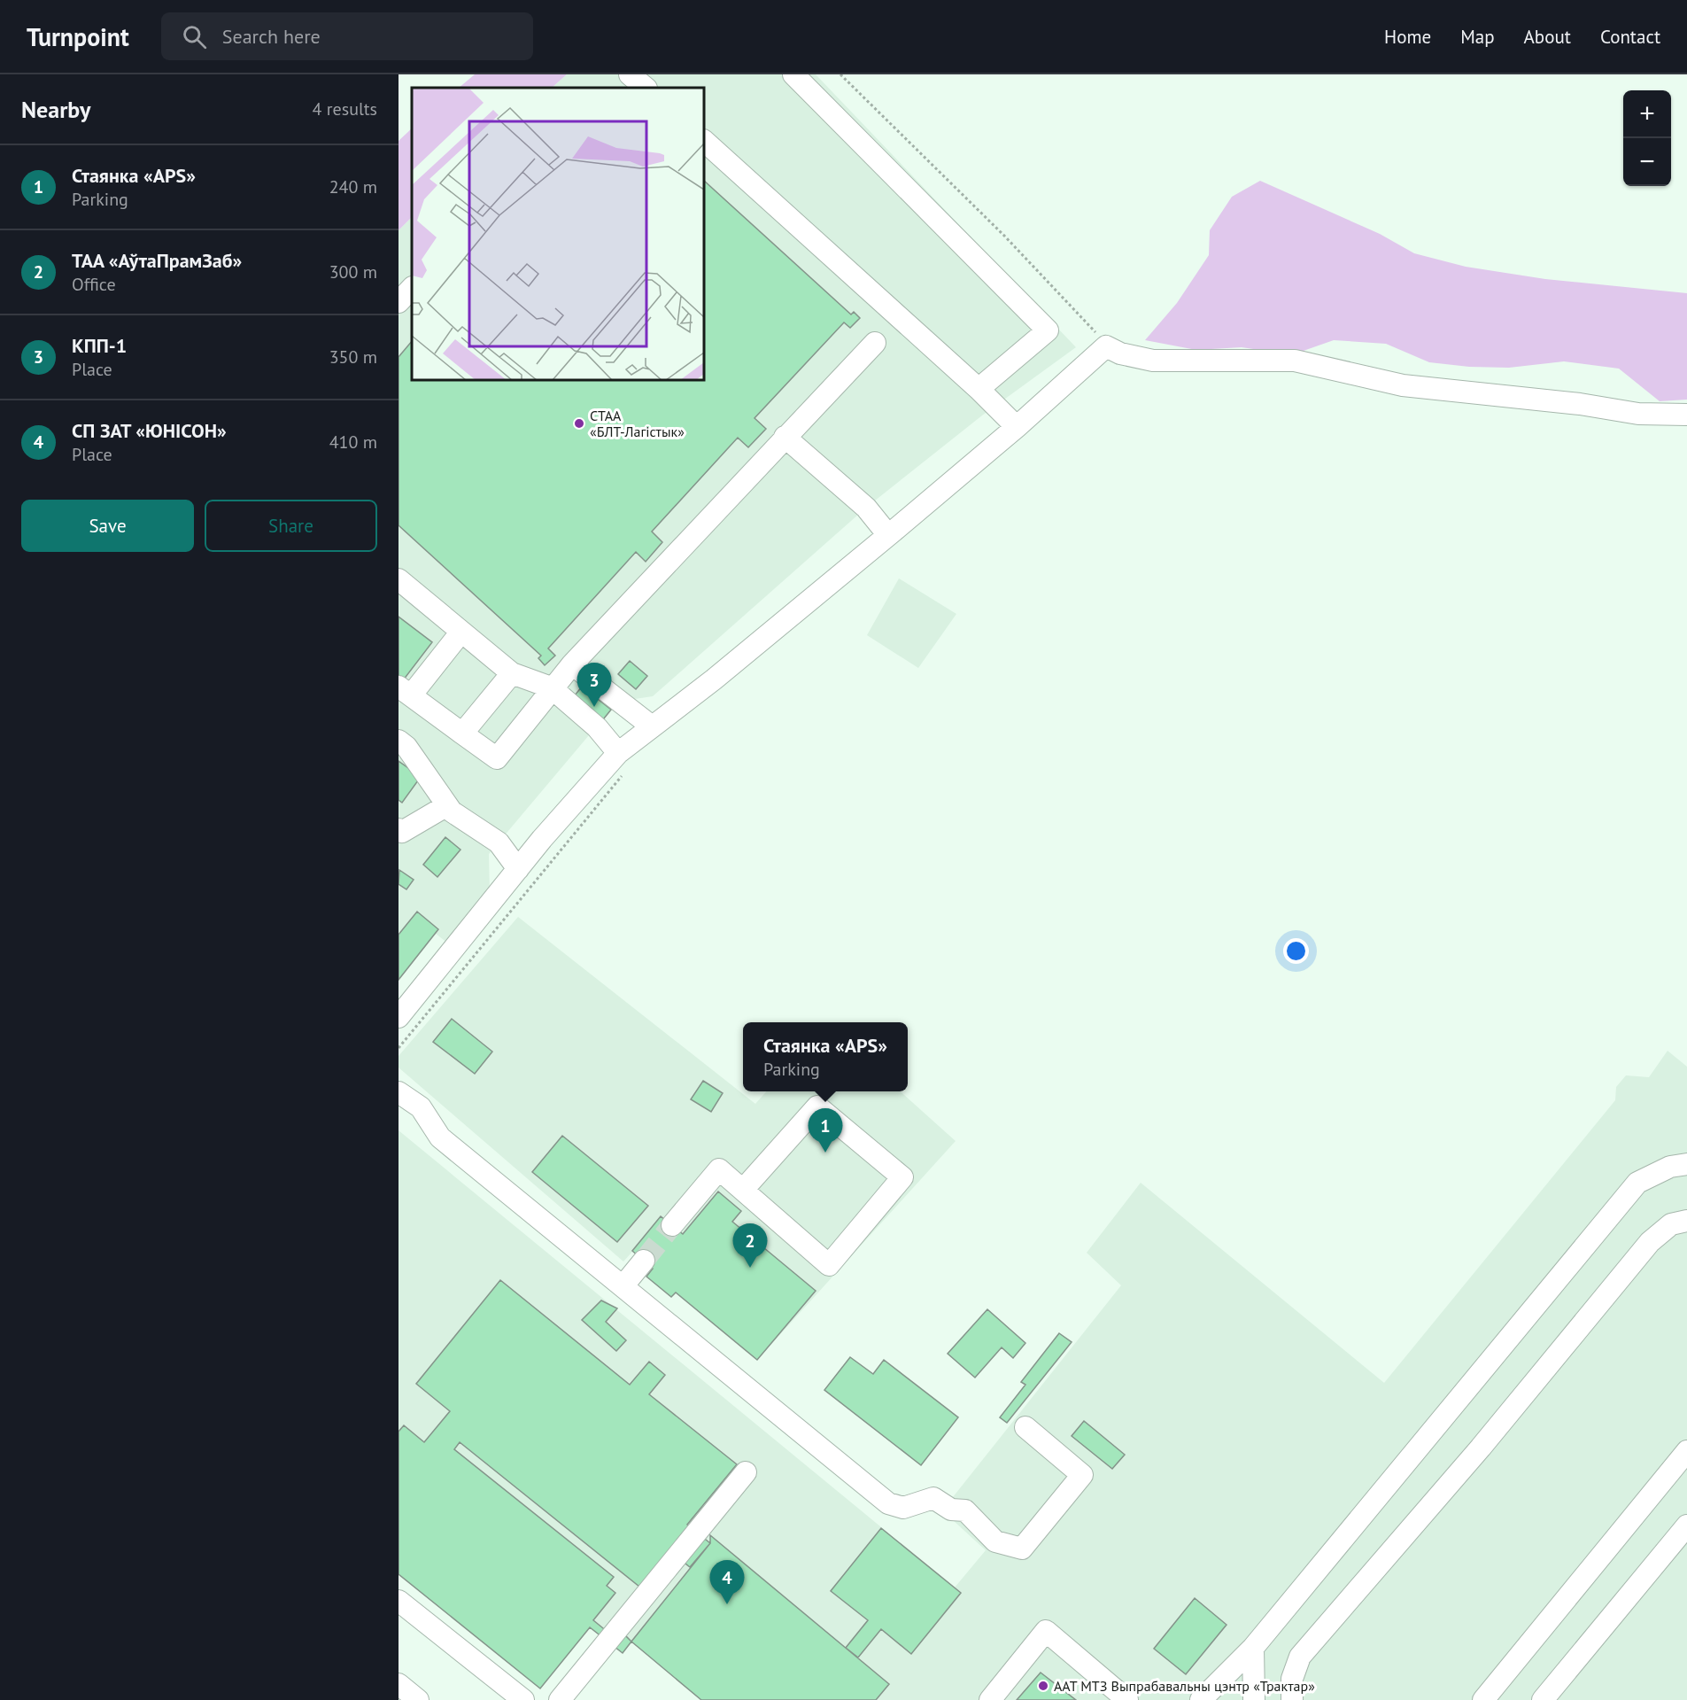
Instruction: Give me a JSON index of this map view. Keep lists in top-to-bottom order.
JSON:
{
  "places": ["СТАА «БЛТ-Лагістык»", "ААТ МТЗ Выпрабавальны цэнтр «Трактар»"],
  "page": {
    "header": "Turnpoint",
    "search": "Search here",
    "nav": [
      "Home",
      "Map",
      "About",
      "Contact"
    ],
    "heading": ["Nearby", "4 results"],
    "map_buttons": ["+", "−"],
    "list": [
      {
        "mark": "1",
        "name": "Стаянка «APS»",
        "note": "Parking",
        "value": "240 m"
      },
      {
        "mark": "2",
        "name": "ТАА «АўтаПрамЗаб»",
        "note": "Office",
        "value": "300 m"
      },
      {
        "mark": "3",
        "name": "КПП-1",
        "note": "Place",
        "value": "350 m"
      },
      {
        "mark": "4",
        "name": "СП ЗАТ «ЮНІСОН»",
        "note": "Place",
        "value": "410 m"
      }
    ],
    "buttons": ["Save", "Share"],
    "pins": [
      "3",
      "1",
      "2",
      "4"
    ],
    "popup": ["Стаянка «APS»", "Parking"]
  }
}
